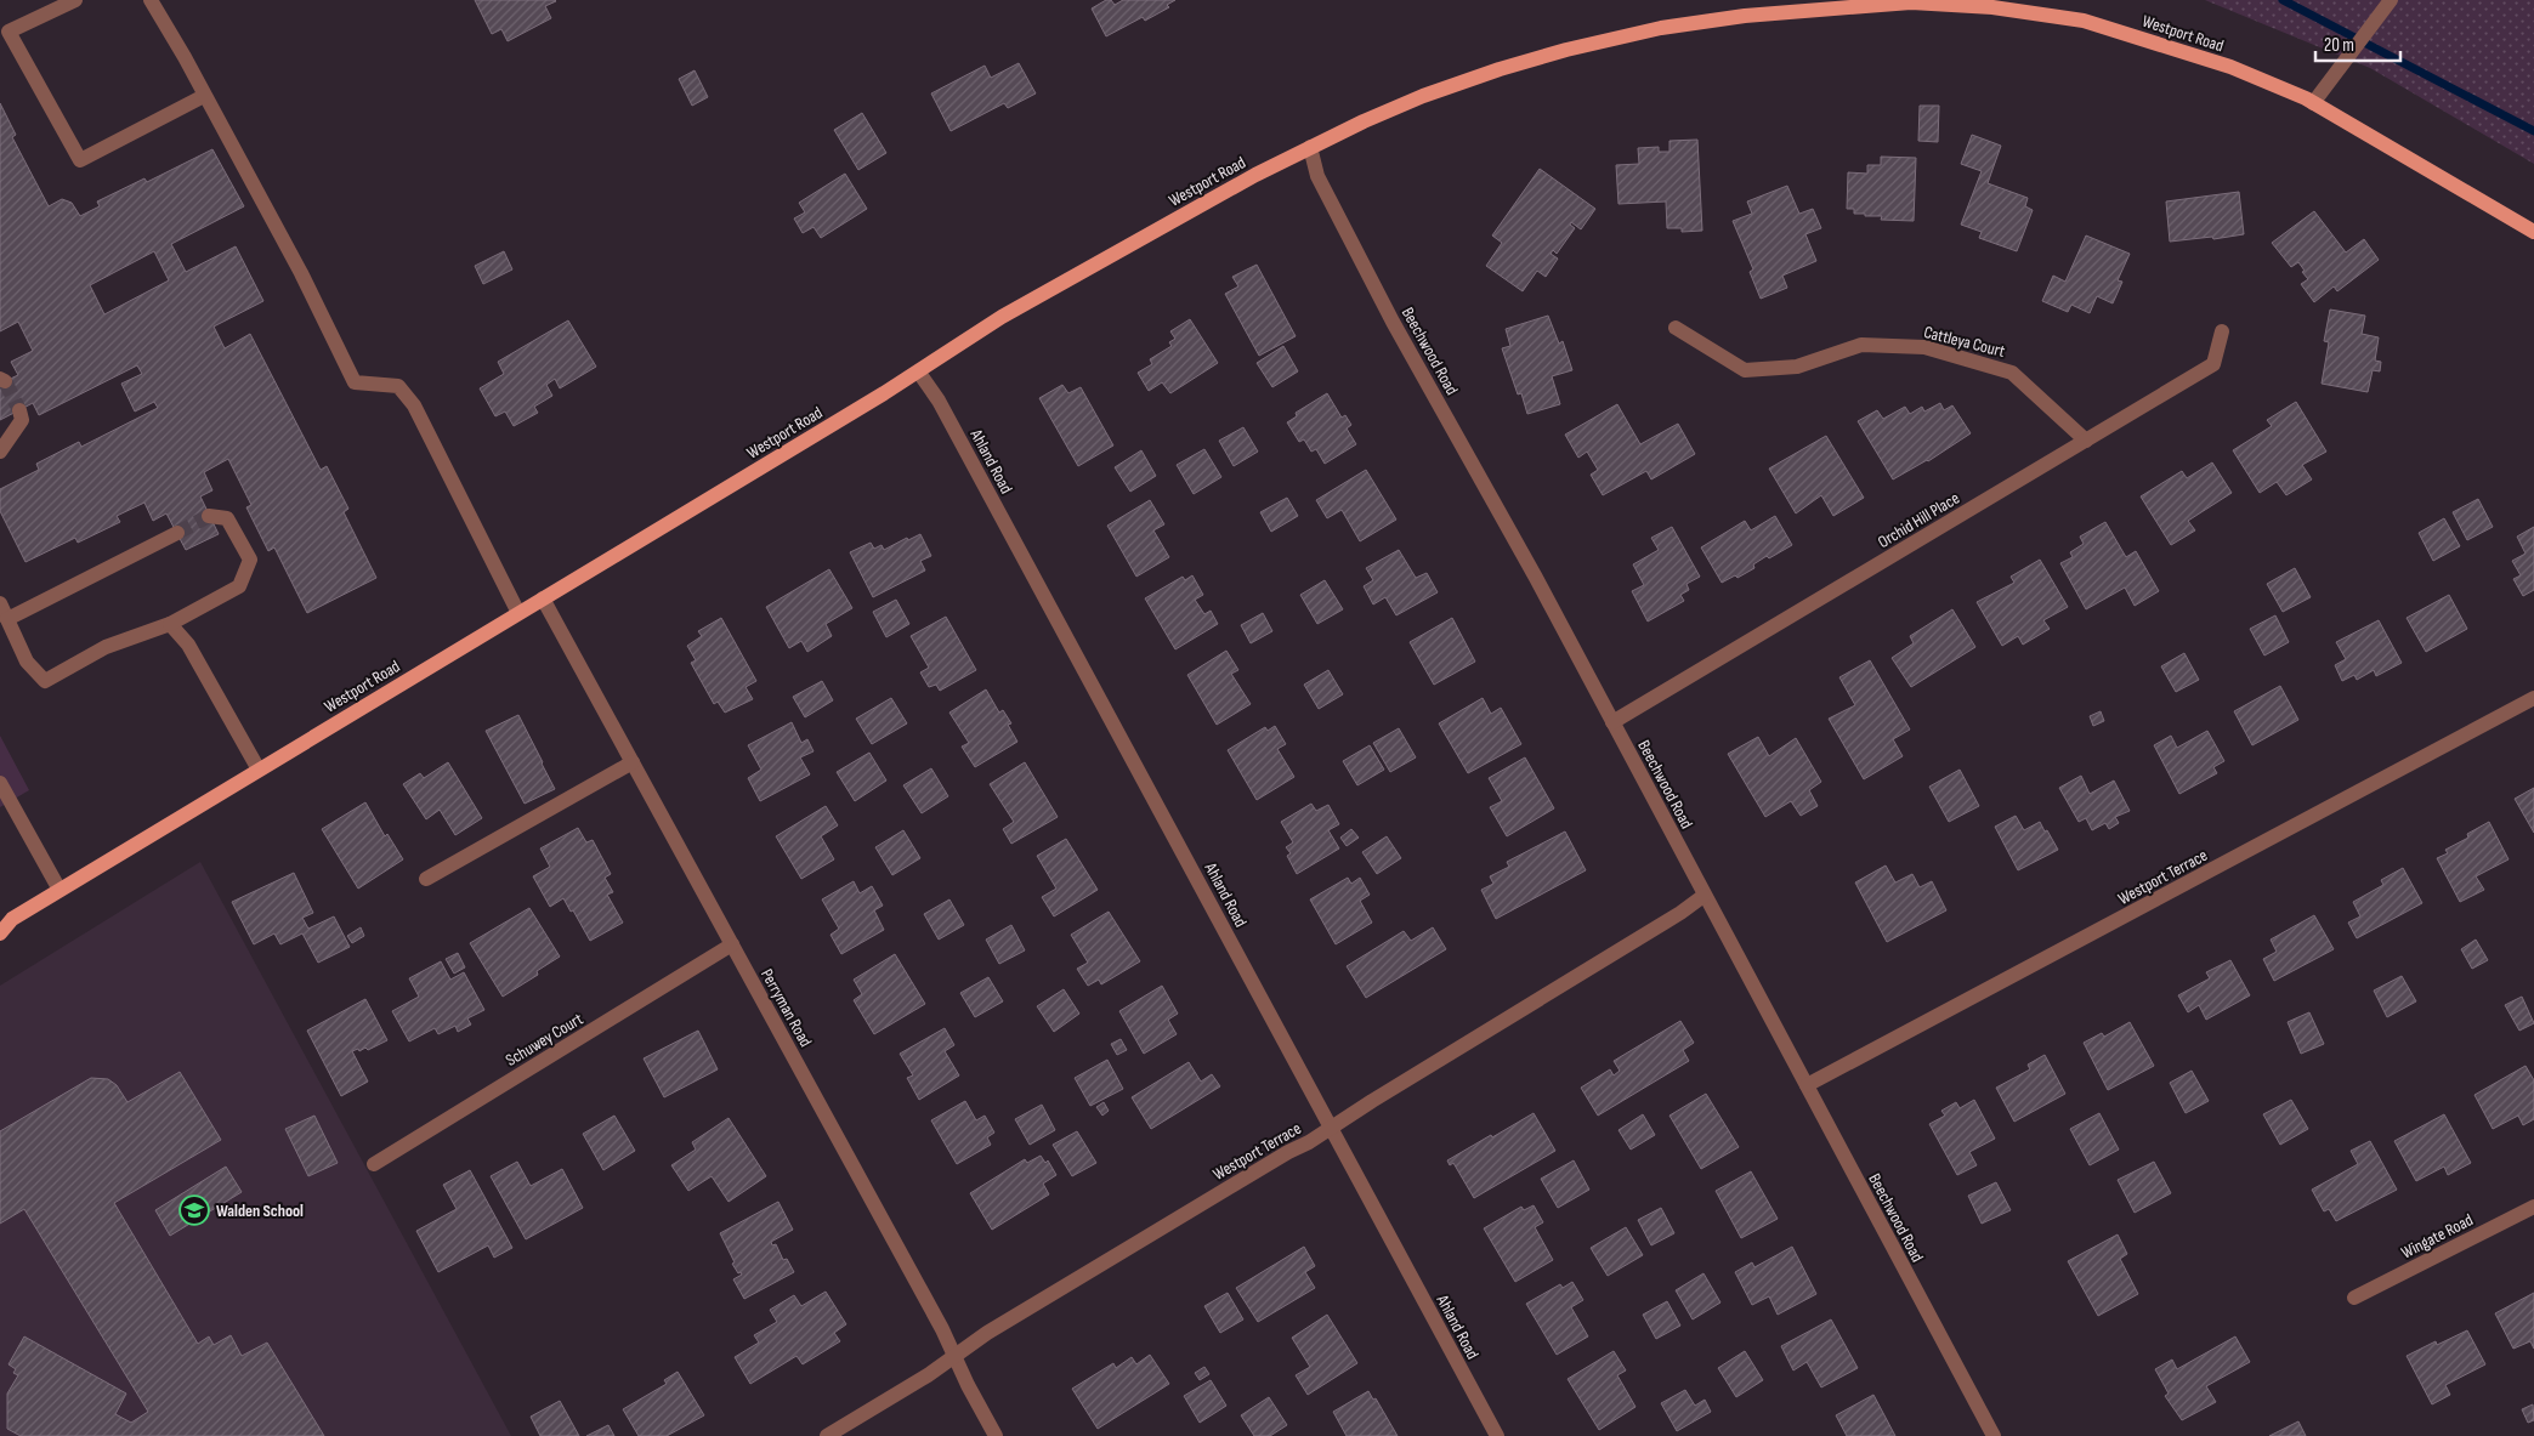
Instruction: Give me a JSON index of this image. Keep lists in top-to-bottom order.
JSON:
{
  "streets": {
    "main road": ["Westport Road"],
    "street": [
      "Cattleya Court",
      "Beechwood Road",
      "Ahland Road",
      "Orchid Hill Place",
      "Westport Terrace",
      "Perryman Road",
      "Schuwey Court",
      "Wingate Road"
    ]
  },
  "crossings": [
    ["Westport Road", "Beechwood Road"],
    ["Westport Road", "Ahland Road"],
    ["Westport Road", "Perryman Road"],
    ["Cattleya Court", "Orchid Hill Place"],
    ["Beechwood Road", "Orchid Hill Place"],
    ["Beechwood Road", "Westport Terrace"],
    ["Ahland Road", "Westport Terrace"],
    ["Westport Terrace", "Perryman Road"],
    ["Perryman Road", "Schuwey Court"]
  ],
  "places": {
    "school or university": ["Walden School"]
  },
  "scale_bar": "20 m"
}
